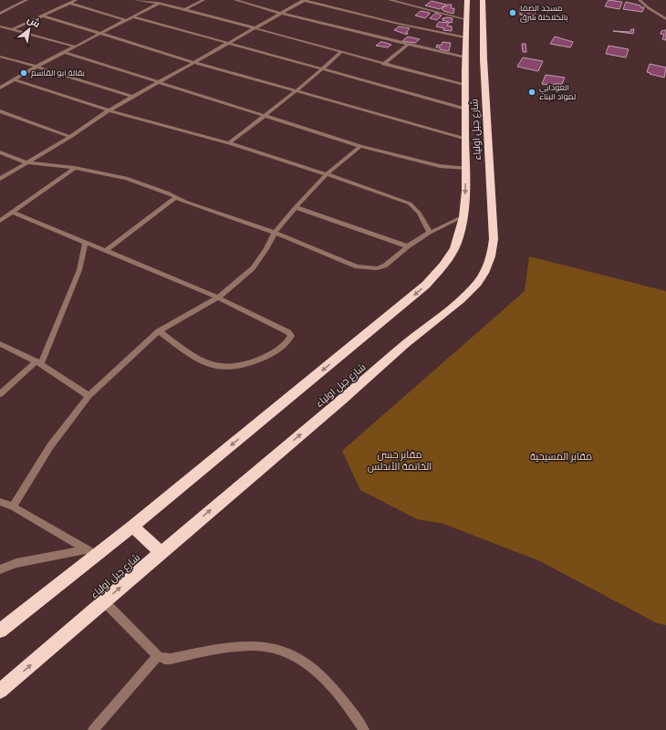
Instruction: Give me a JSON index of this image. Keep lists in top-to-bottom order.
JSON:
{
  "streets": {
    "highway": ["شارع جبل اولياء"]
  },
  "parks": ["مقابر حسن الخاتمة الأندلس", "مقابر المسيحية"],
  "places": ["مسجد الصفا بالكلاكلة شرق", "بقالة ابو القاسم", "العودابي لمواد البناء"],
  "north": "top right"
}
